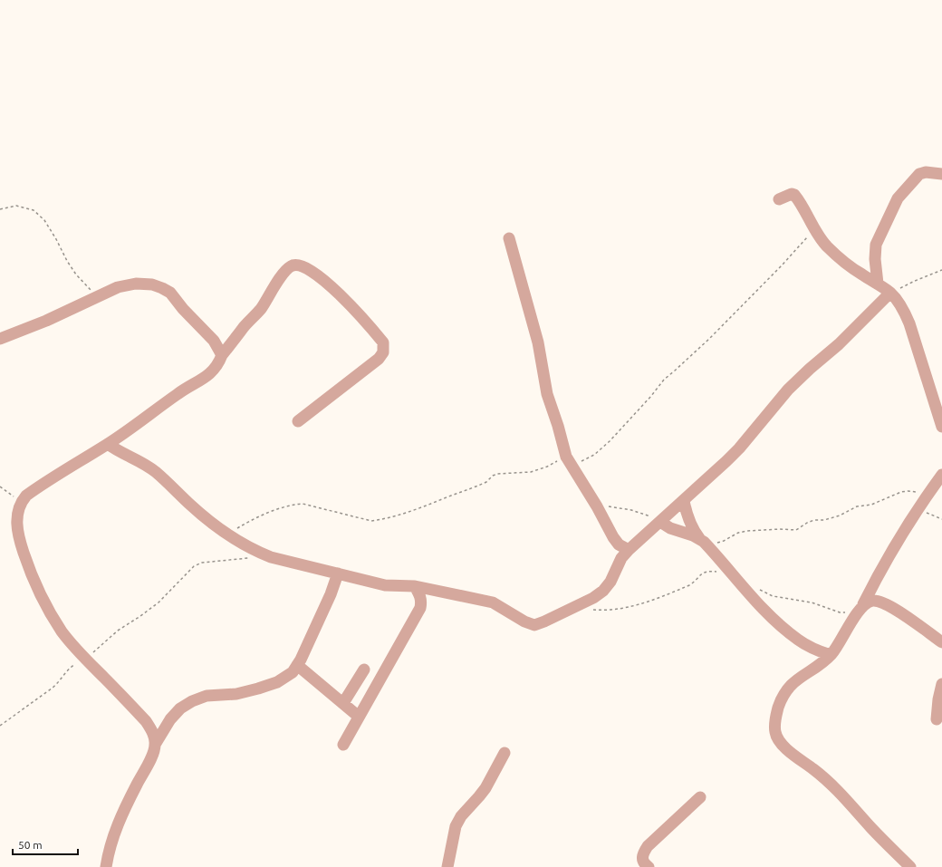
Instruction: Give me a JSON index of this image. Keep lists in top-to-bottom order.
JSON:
{
  "scale_bar": "50 m"
}
